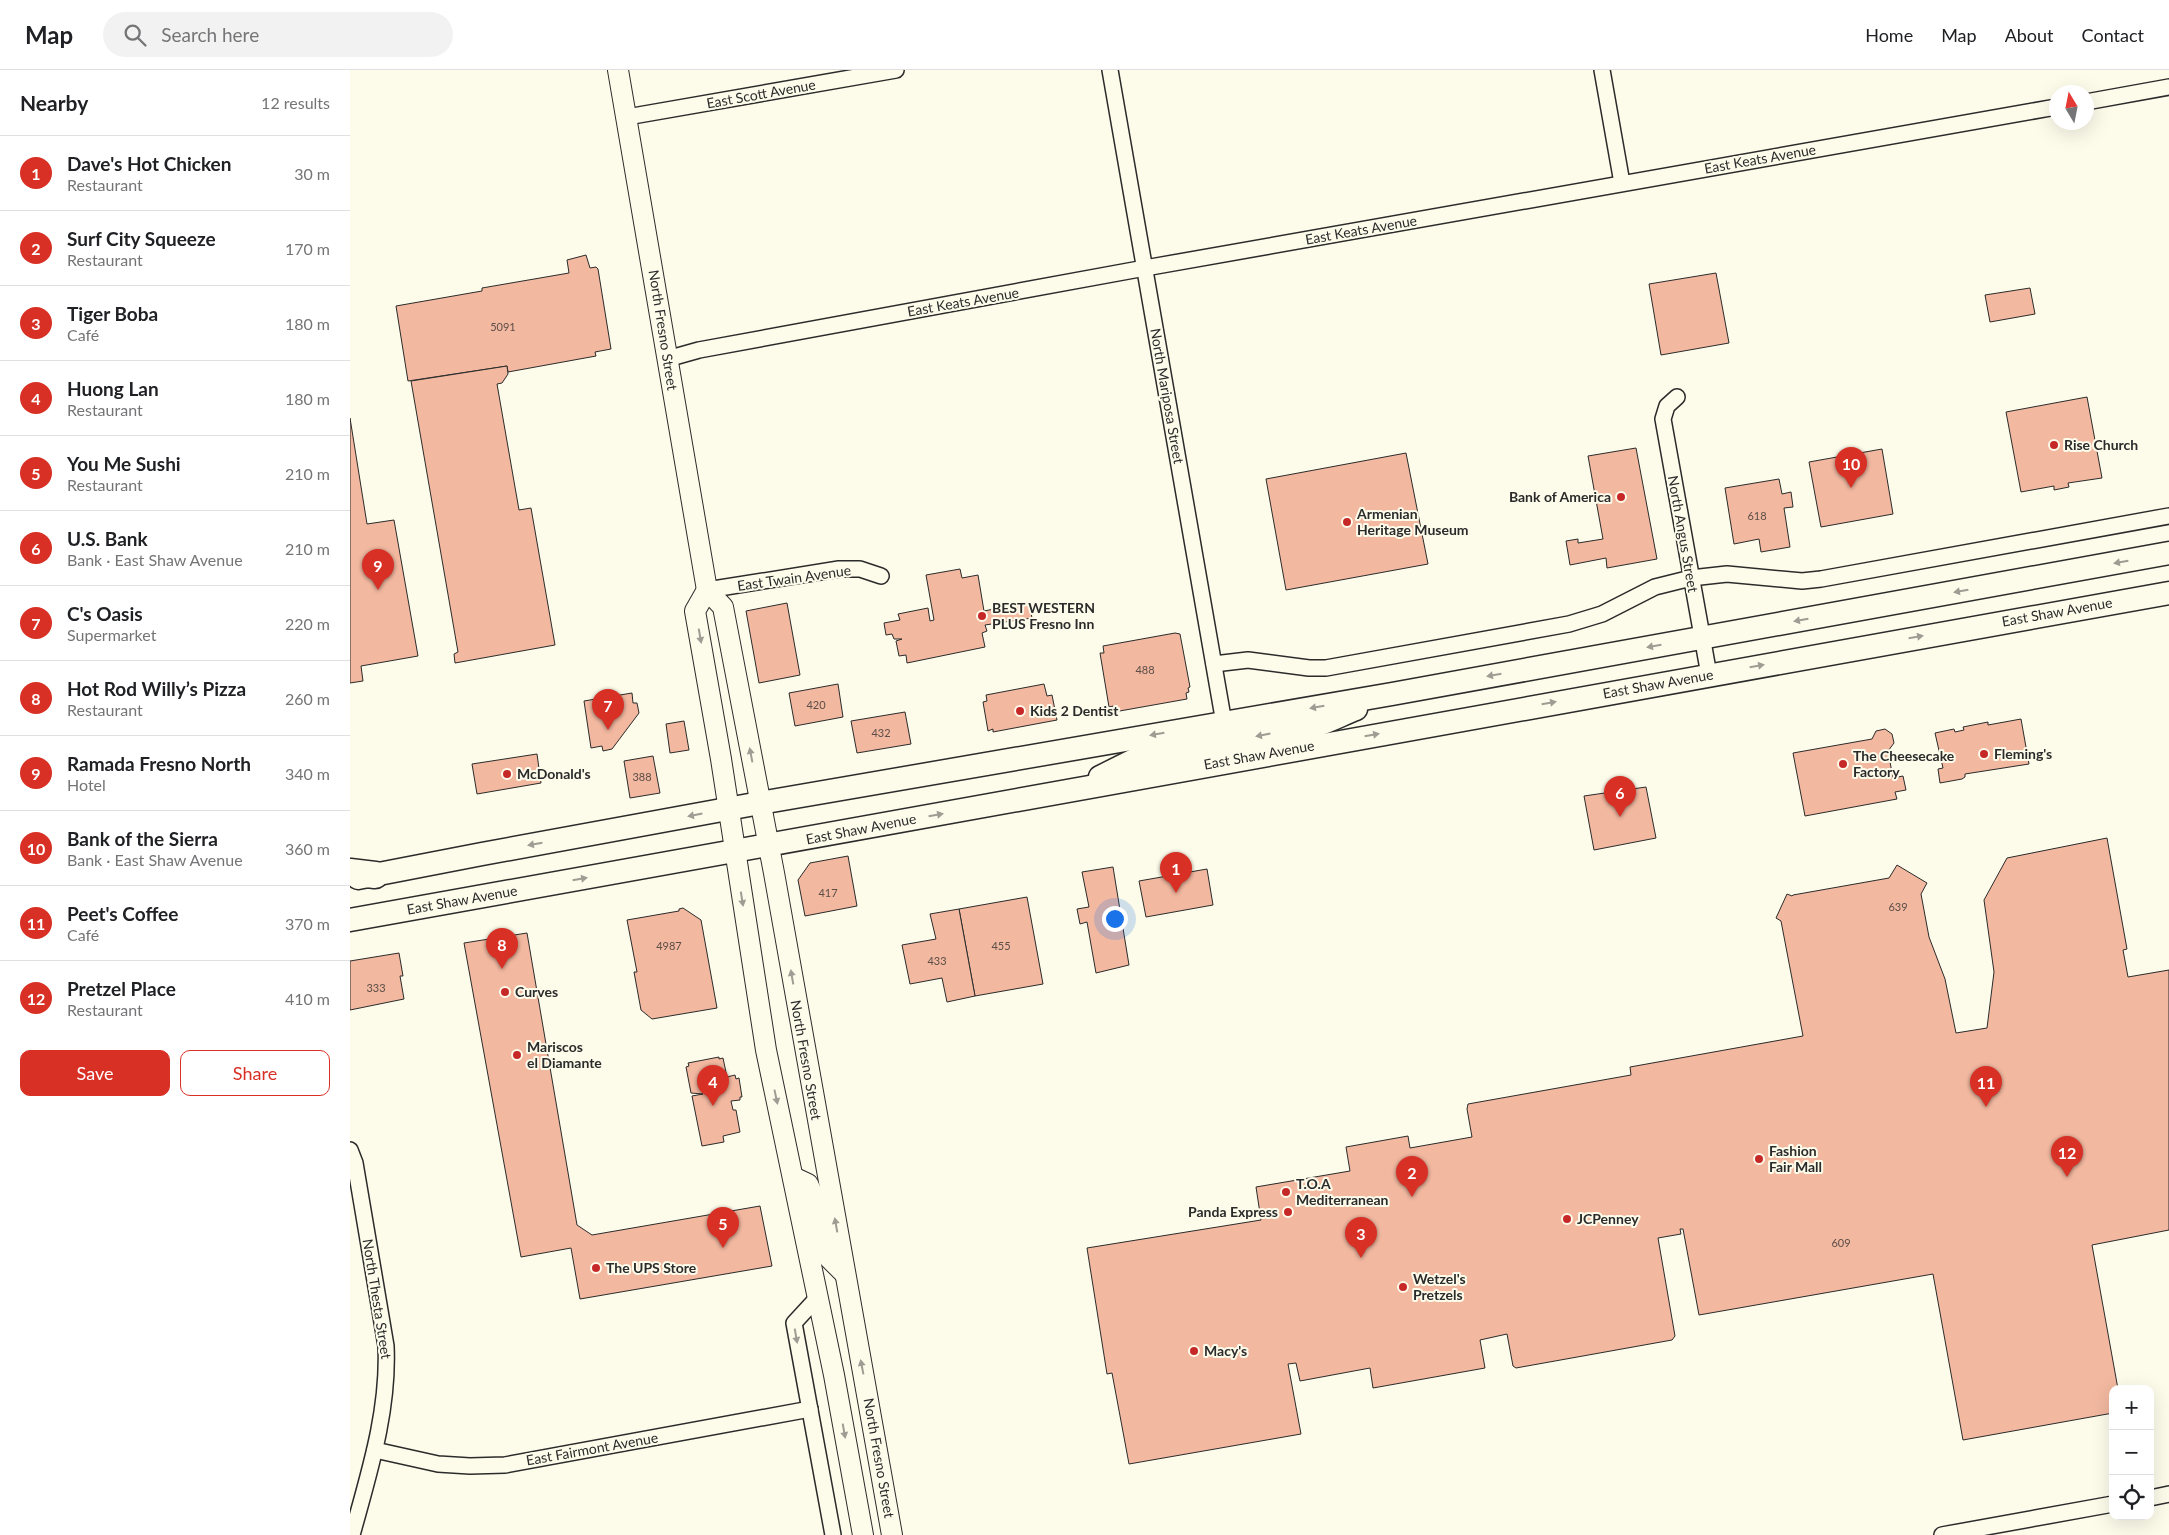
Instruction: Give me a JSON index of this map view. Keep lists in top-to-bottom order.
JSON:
{
  "streets": {
    "main road": ["North Fresno Street", "East Shaw Avenue"],
    "street": [
      "East Scott Avenue",
      "East Keats Avenue",
      "North Mariposa Street",
      "North Angus Street",
      "East Twain Avenue",
      "North Thesta Street",
      "East Fairmont Avenue"
    ]
  },
  "crossings": [
    ["East Scott Avenue", "North Fresno Street"],
    ["East Keats Avenue", "North Fresno Street"],
    ["East Keats Avenue", "North Mariposa Street"],
    ["North Fresno Street", "East Twain Avenue"],
    ["North Fresno Street", "East Shaw Avenue"],
    ["North Angus Street", "East Shaw Avenue"],
    ["North Thesta Street", "East Fairmont Avenue"]
  ],
  "places": [
    "Rise Church",
    "Bank of America",
    "Armenian Heritage Museum",
    "BEST WESTERN PLUS Fresno Inn",
    "Kids 2 Dentist",
    "Fleming's",
    "The Cheesecake Factory",
    "McDonald's",
    "Curves",
    "Mariscos el Diamante",
    "Fashion Fair Mall",
    "T.O.A Mediterranean",
    "Panda Express",
    "JCPenney",
    "The UPS Store",
    "Wetzel's Pretzels",
    "Macy's"
  ],
  "house_numbers": [
    "5091",
    "618",
    "488",
    "420",
    "432",
    "388",
    "417",
    "639",
    "4987",
    "455",
    "433",
    "333",
    "609"
  ],
  "north": "top",
  "page": {
    "header": "Map",
    "search": "Search here",
    "nav": [
      "Home",
      "Map",
      "About",
      "Contact"
    ],
    "heading": ["Nearby", "12 results"],
    "list": [
      {
        "mark": "1",
        "name": "Dave's Hot Chicken",
        "note": "Restaurant",
        "value": "30 m"
      },
      {
        "mark": "2",
        "name": "Surf City Squeeze",
        "note": "Restaurant",
        "value": "170 m"
      },
      {
        "mark": "3",
        "name": "Tiger Boba",
        "note": "Café",
        "value": "180 m"
      },
      {
        "mark": "4",
        "name": "Huong Lan",
        "note": "Restaurant",
        "value": "180 m"
      },
      {
        "mark": "5",
        "name": "You Me Sushi",
        "note": "Restaurant",
        "value": "210 m"
      },
      {
        "mark": "6",
        "name": "U.S. Bank",
        "note": "Bank · East Shaw Avenue",
        "value": "210 m"
      },
      {
        "mark": "7",
        "name": "C's Oasis",
        "note": "Supermarket",
        "value": "220 m"
      },
      {
        "mark": "8",
        "name": "Hot Rod Willy’s Pizza",
        "note": "Restaurant",
        "value": "260 m"
      },
      {
        "mark": "9",
        "name": "Ramada Fresno North",
        "note": "Hotel",
        "value": "340 m"
      },
      {
        "mark": "10",
        "name": "Bank of the Sierra",
        "note": "Bank · East Shaw Avenue",
        "value": "360 m"
      },
      {
        "mark": "11",
        "name": "Peet's Coffee",
        "note": "Café",
        "value": "370 m"
      },
      {
        "mark": "12",
        "name": "Pretzel Place",
        "note": "Restaurant",
        "value": "410 m"
      }
    ],
    "pins": [
      "10",
      "9",
      "7",
      "6",
      "1",
      "8",
      "4",
      "11",
      "12",
      "2",
      "5",
      "3"
    ],
    "buttons": ["Save", "Share"],
    "map_buttons": ["+", "−"]
  }
}
